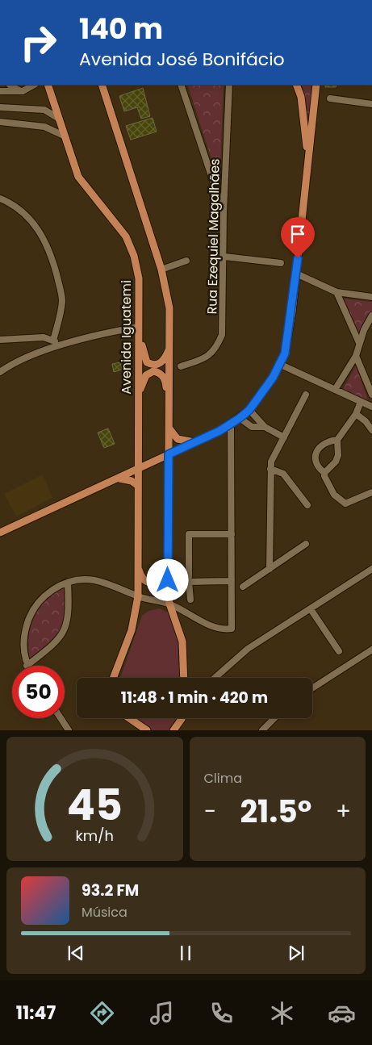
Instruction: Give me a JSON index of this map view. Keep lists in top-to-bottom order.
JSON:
{
  "streets": {
    "main road": ["Avenida Iguatemi"],
    "street": ["Rua Ezequiel Magalhães"]
  },
  "page": {
    "turn": ["140 m", "Avenida José Bonifácio"],
    "limit": "50",
    "trip": "11:48 · 1 min · 420 m",
    "tile": "Clima",
    "heat": ["−", "21.5°", "+"],
    "song": ["93.2 FM", "Música"],
    "tabs": "11:47",
    "gauge": ["45", "km/h"]
  }
}
